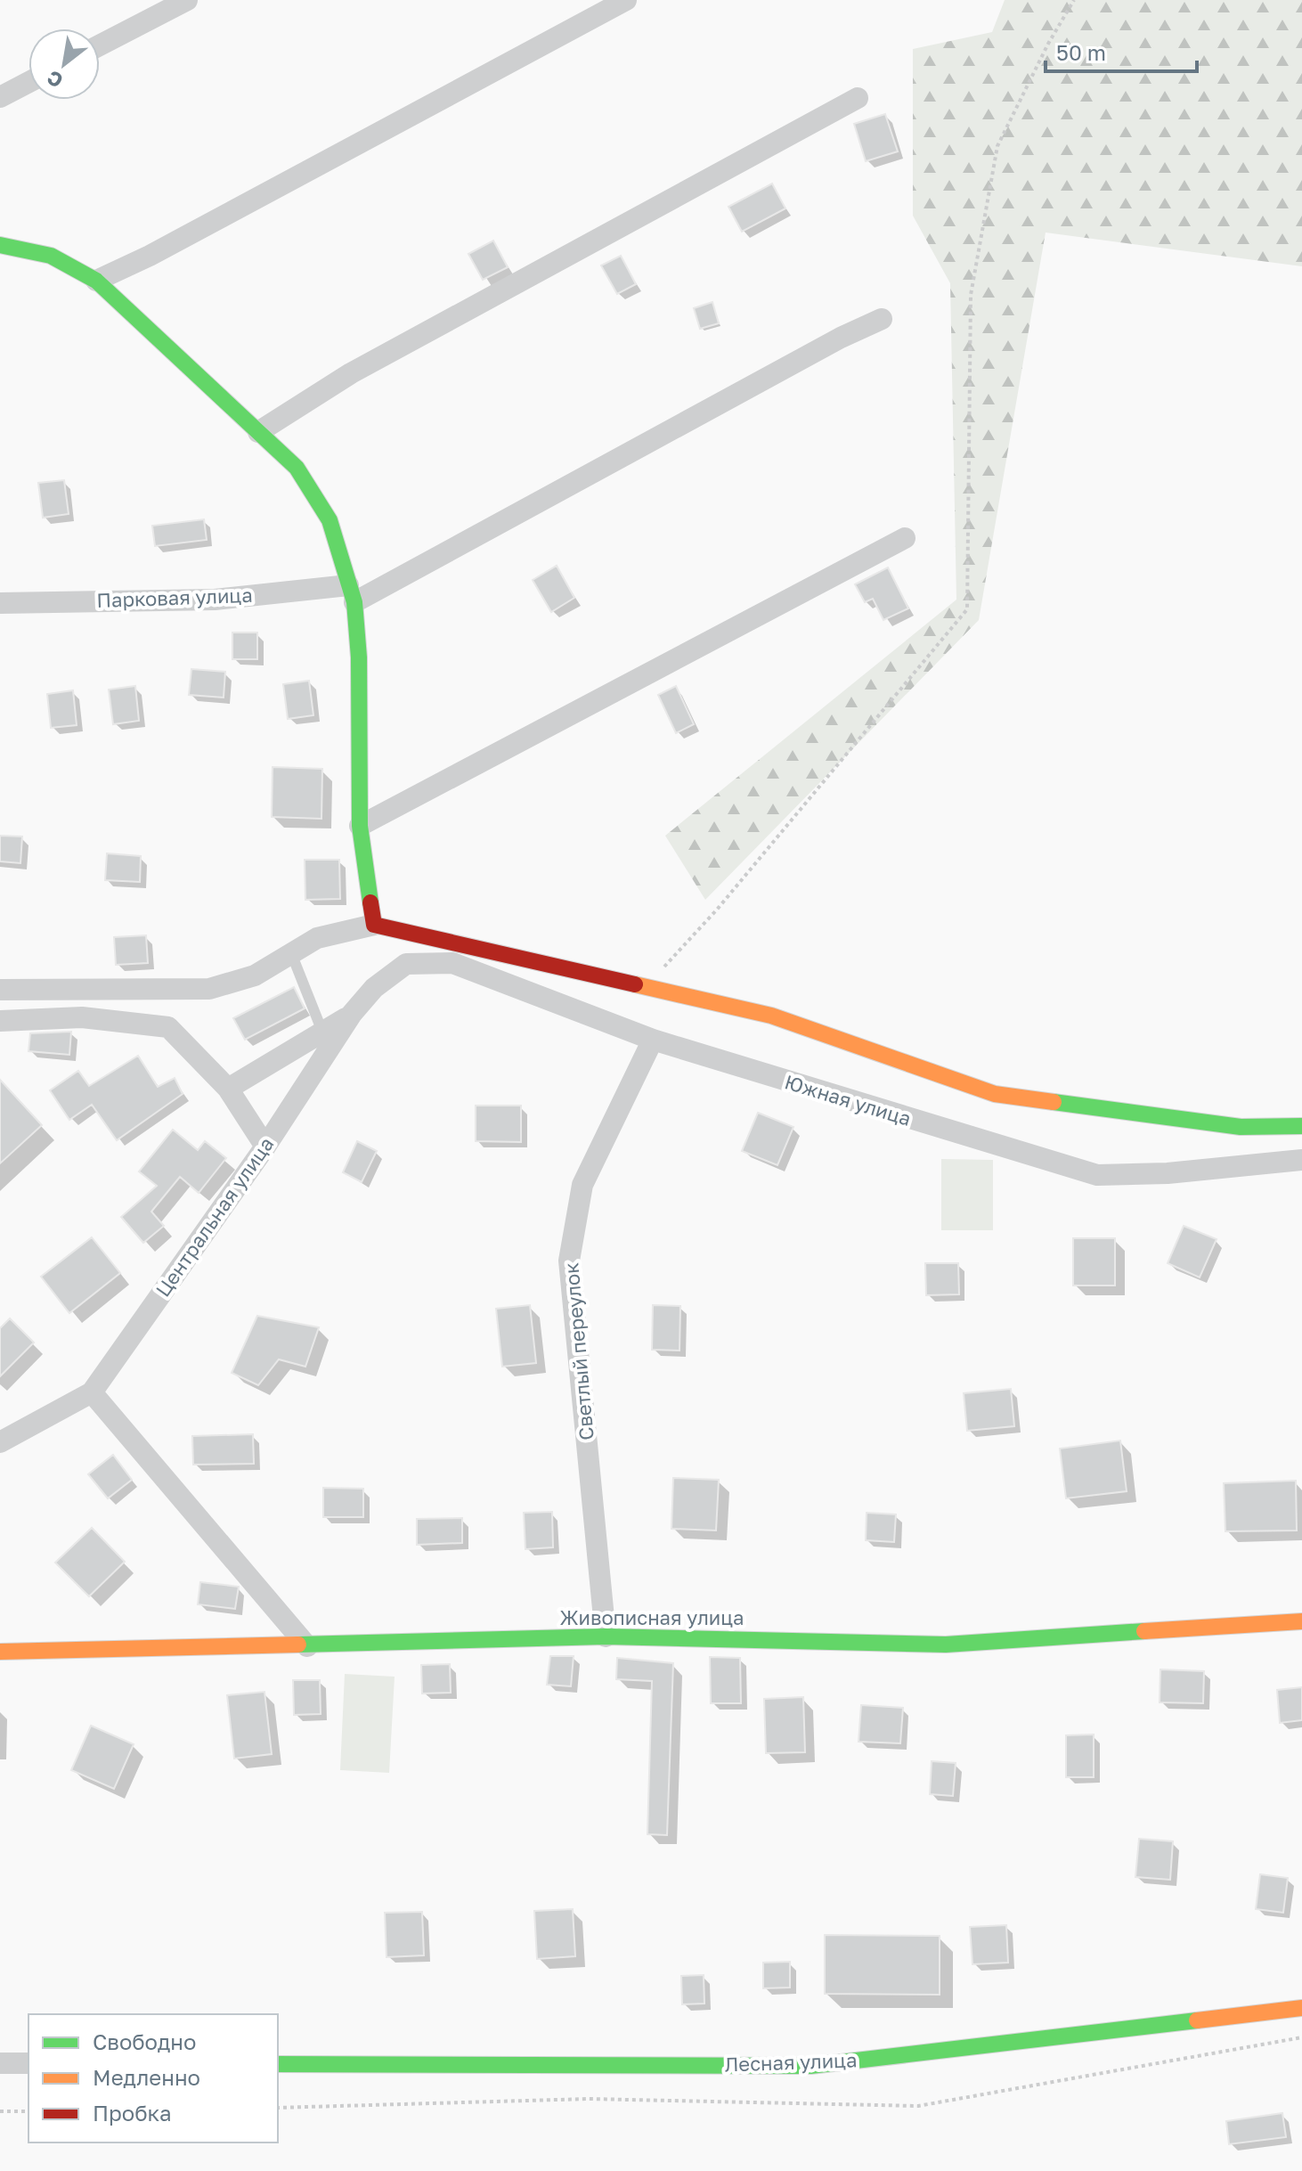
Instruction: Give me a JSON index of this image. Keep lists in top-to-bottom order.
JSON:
{
  "streets": {
    "street": [
      "Парковая улица",
      "Южная улица",
      "Центральная улица",
      "Светлый переулок",
      "Живописная улица",
      "Лесная улица"
    ]
  },
  "crossings": [
    ["Южная улица", "Центральная улица"],
    ["Южная улица", "Светлый переулок"],
    ["Светлый переулок", "Живописная улица"]
  ],
  "legend": ["Свободно", "Медленно", "Пробка"],
  "scale_bar": "50 m",
  "north": "bottom left"
}
